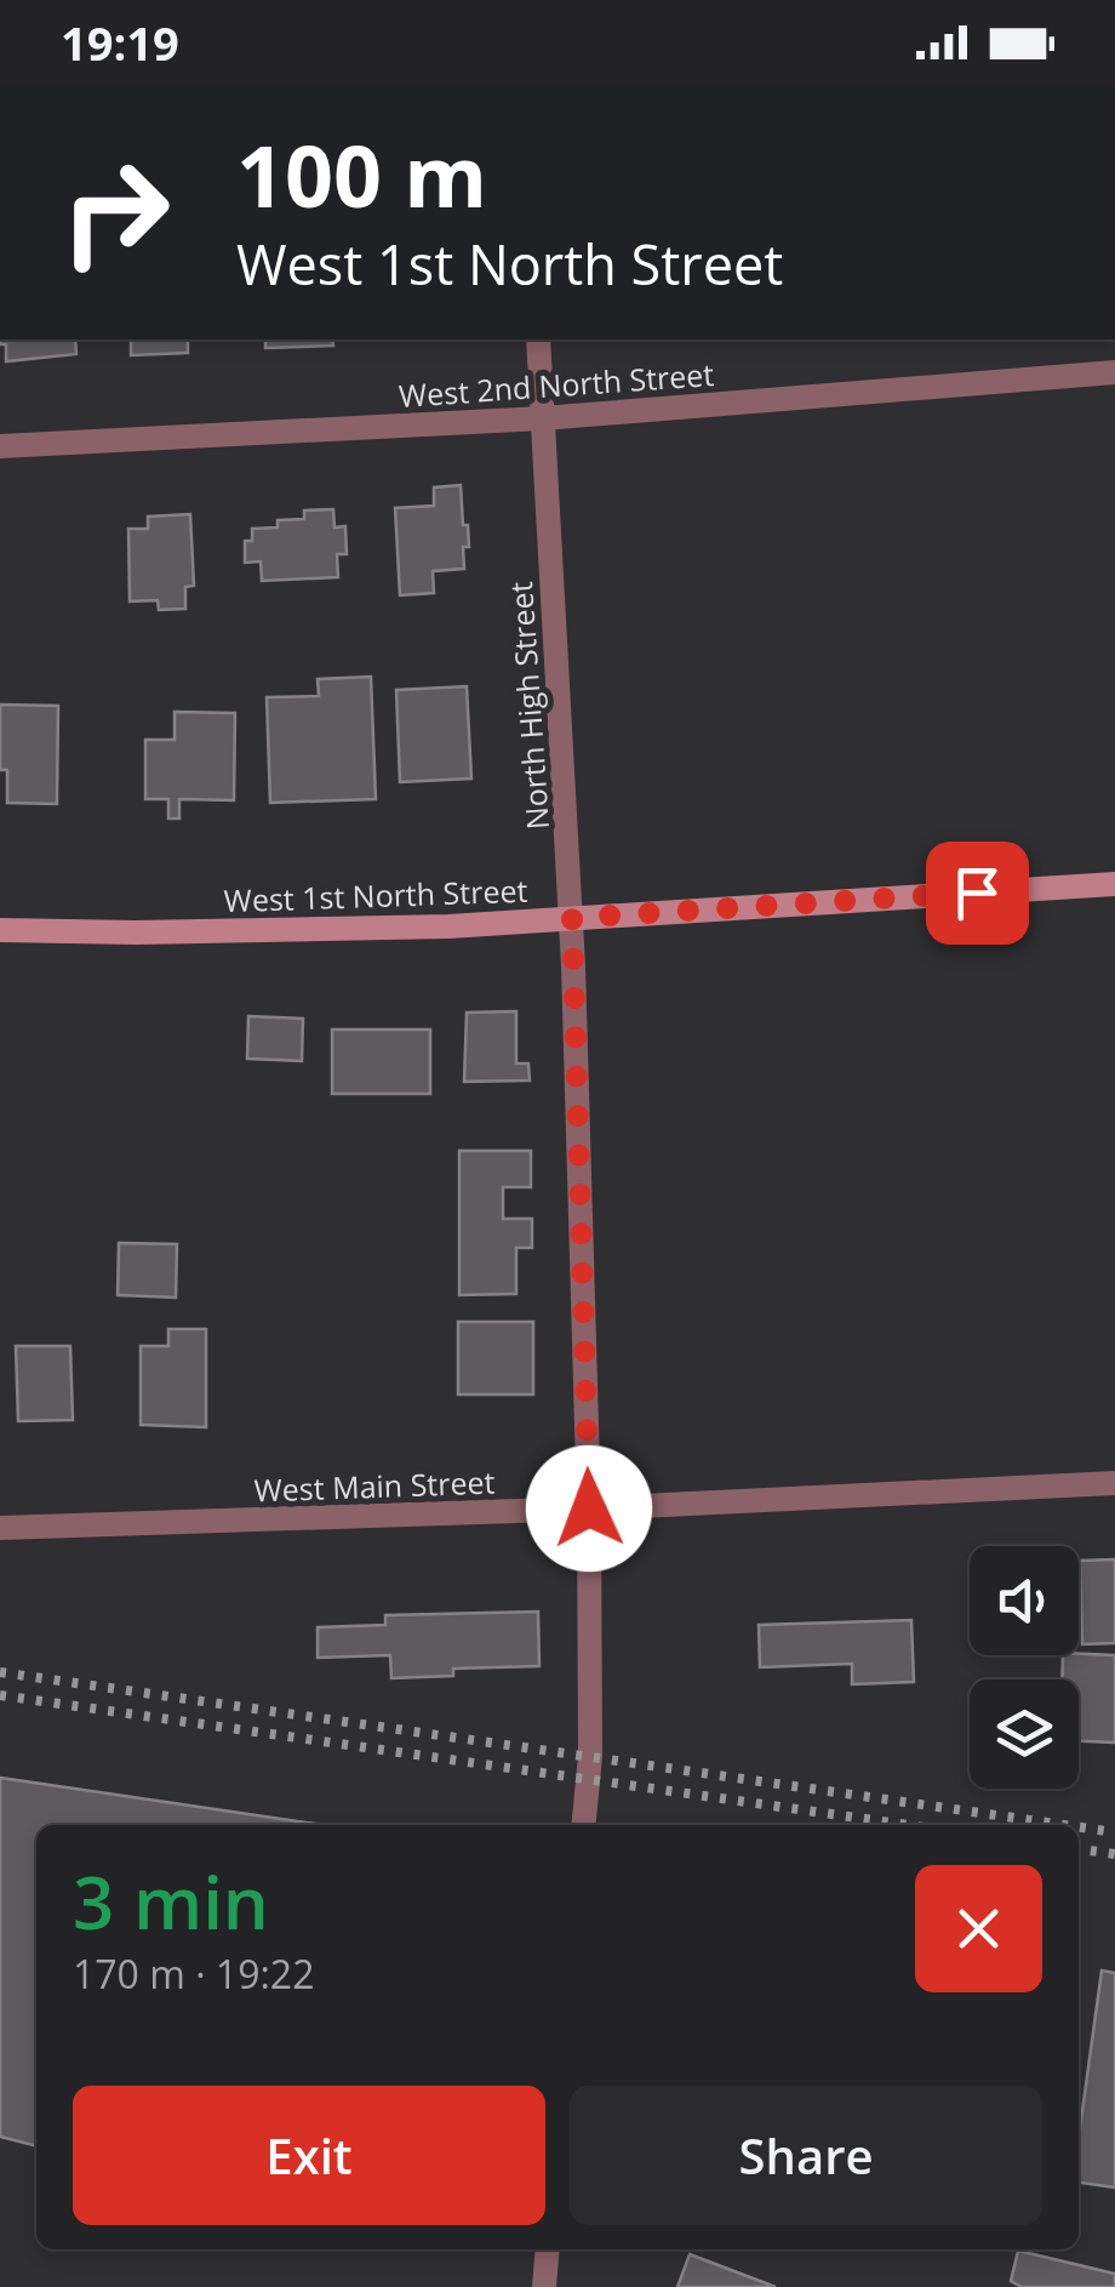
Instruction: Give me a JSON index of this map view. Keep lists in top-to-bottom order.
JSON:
{
  "streets": {
    "main road": ["West 1st North Street"],
    "street": ["West 2nd North Street", "North High Street", "West Main Street"]
  },
  "crossings": [
    ["West 2nd North Street", "North High Street"],
    ["North High Street", "West 1st North Street"],
    ["North High Street", "West Main Street"]
  ],
  "page": {
    "status": "19:19",
    "turn": ["100 m", "West 1st North Street"],
    "heading": ["3 min", "170 m · 19:22"],
    "buttons": ["Exit", "Share"]
  }
}
